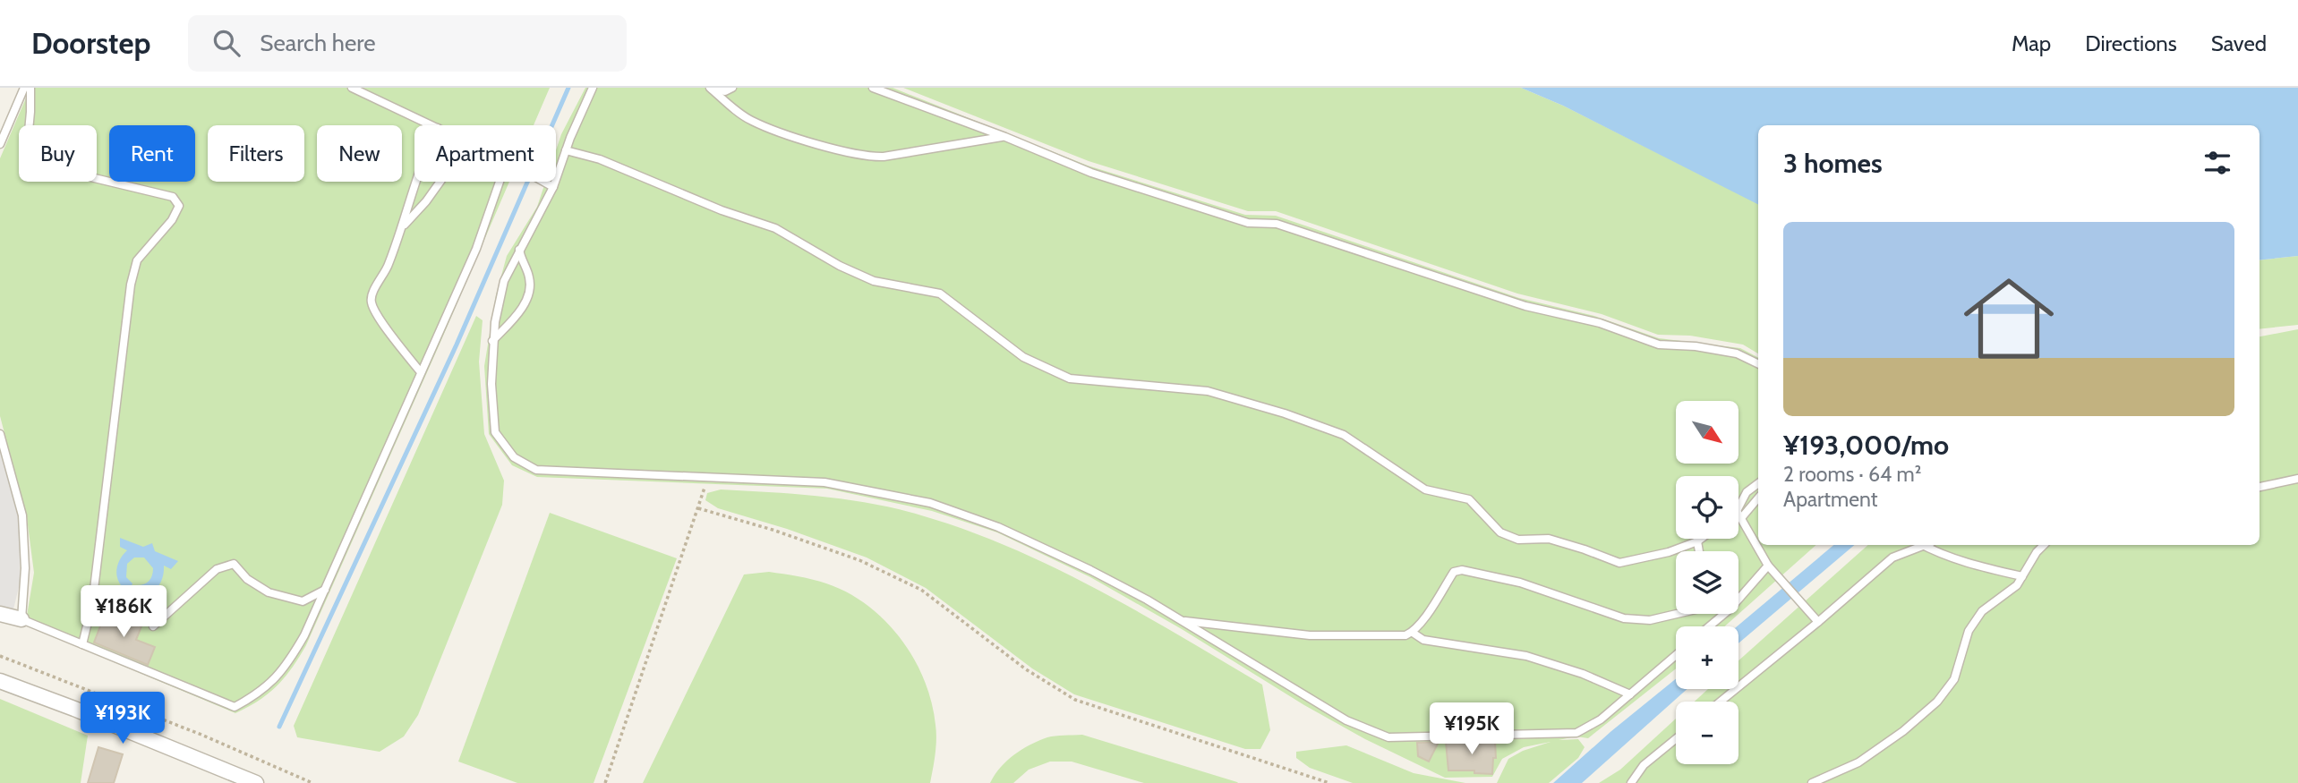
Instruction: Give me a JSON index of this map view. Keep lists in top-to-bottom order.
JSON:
{
  "north": "bottom right",
  "page": {
    "header": "Doorstep",
    "search": "Search here",
    "nav": ["Map", "Directions", "Saved"],
    "chip": [
      "Buy",
      "Rent",
      "Filters",
      "New",
      "Apartment"
    ],
    "heading": "3 homes",
    "list": [
      {
        "name": "¥193,000/mo",
        "note": "2 rooms · 64 m² · Apartment"
      }
    ],
    "map_buttons": ["+", "−"],
    "price": ["¥186K", "¥193K", "¥195K"]
  }
}
